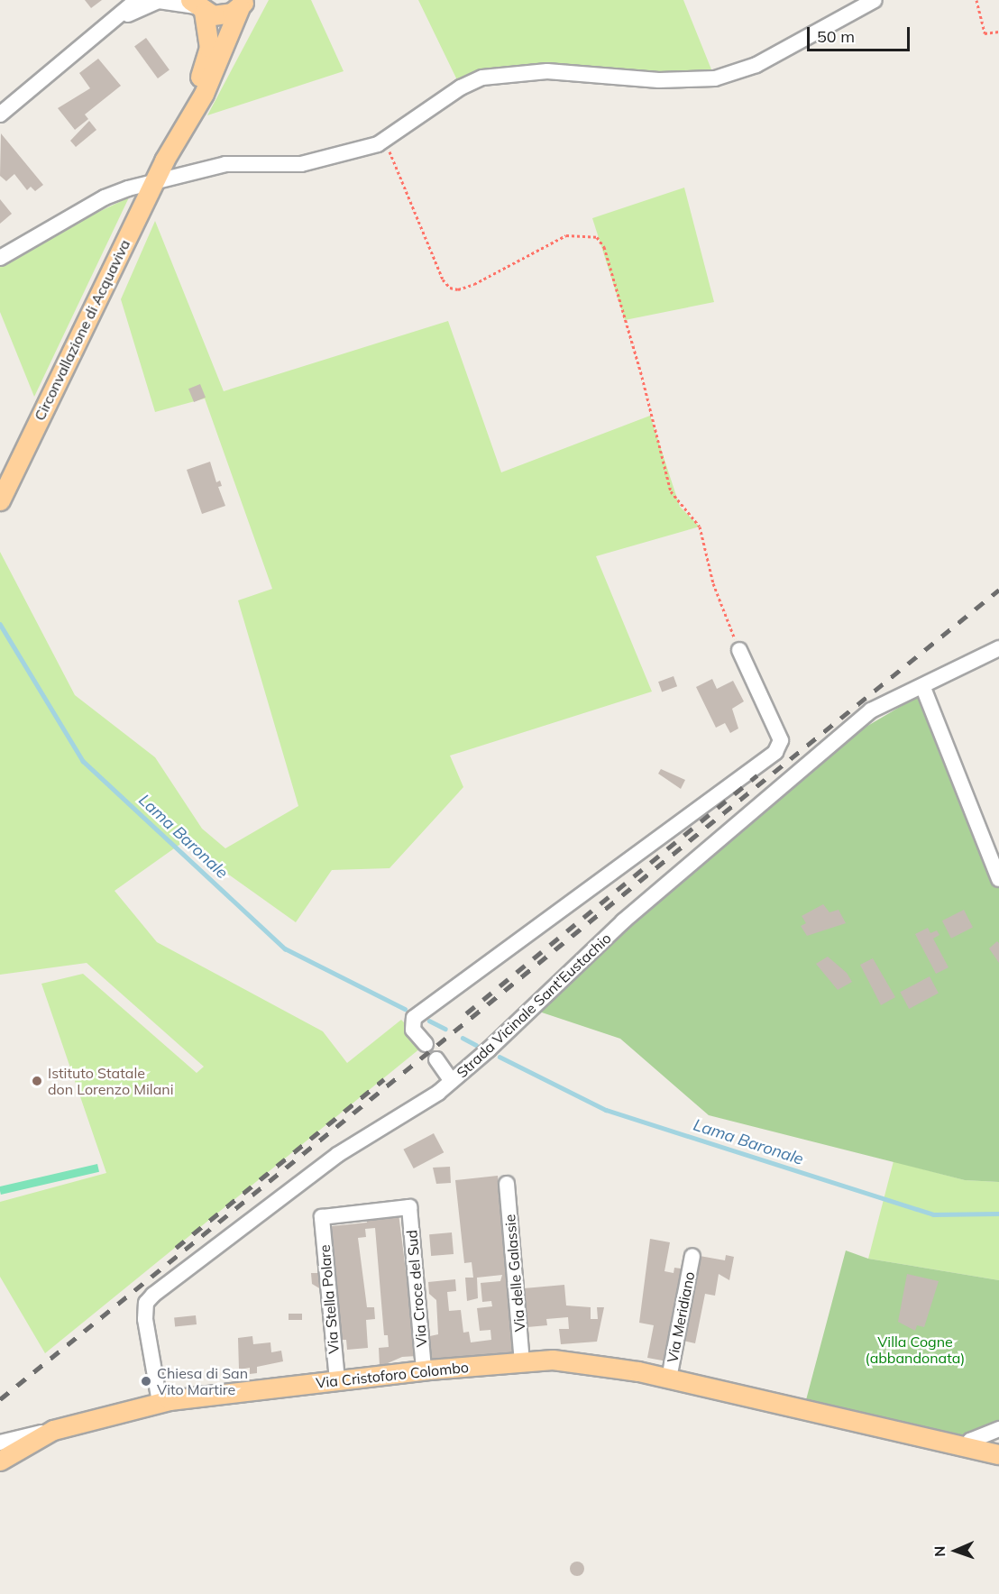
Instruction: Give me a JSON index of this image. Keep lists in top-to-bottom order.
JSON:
{
  "streets": {
    "main road": ["Circonvallazione di Acquaviva", "Via Cristoforo Colombo"],
    "street": [
      "Strada Vicinale Sant'Eustachio",
      "Via delle Galassie",
      "Via Croce del Sud",
      "Via Stella Polare",
      "Via Meridiano"
    ]
  },
  "crossings": [
    ["Strada Vicinale Sant'Eustachio", "Via Cristoforo Colombo"],
    ["Via delle Galassie", "Via Cristoforo Colombo"],
    ["Via Croce del Sud", "Via Stella Polare"],
    ["Via Croce del Sud", "Via Cristoforo Colombo"],
    ["Via Stella Polare", "Via Cristoforo Colombo"],
    ["Via Meridiano", "Via Cristoforo Colombo"]
  ],
  "water": ["Lama Baronale"],
  "parks": ["Villa Cogne (abbandonata)"],
  "places": ["Istituto Statale don Lorenzo Milani", "Chiesa di San Vito Martire"],
  "scale_bar": "50 m",
  "north": "left"
}
